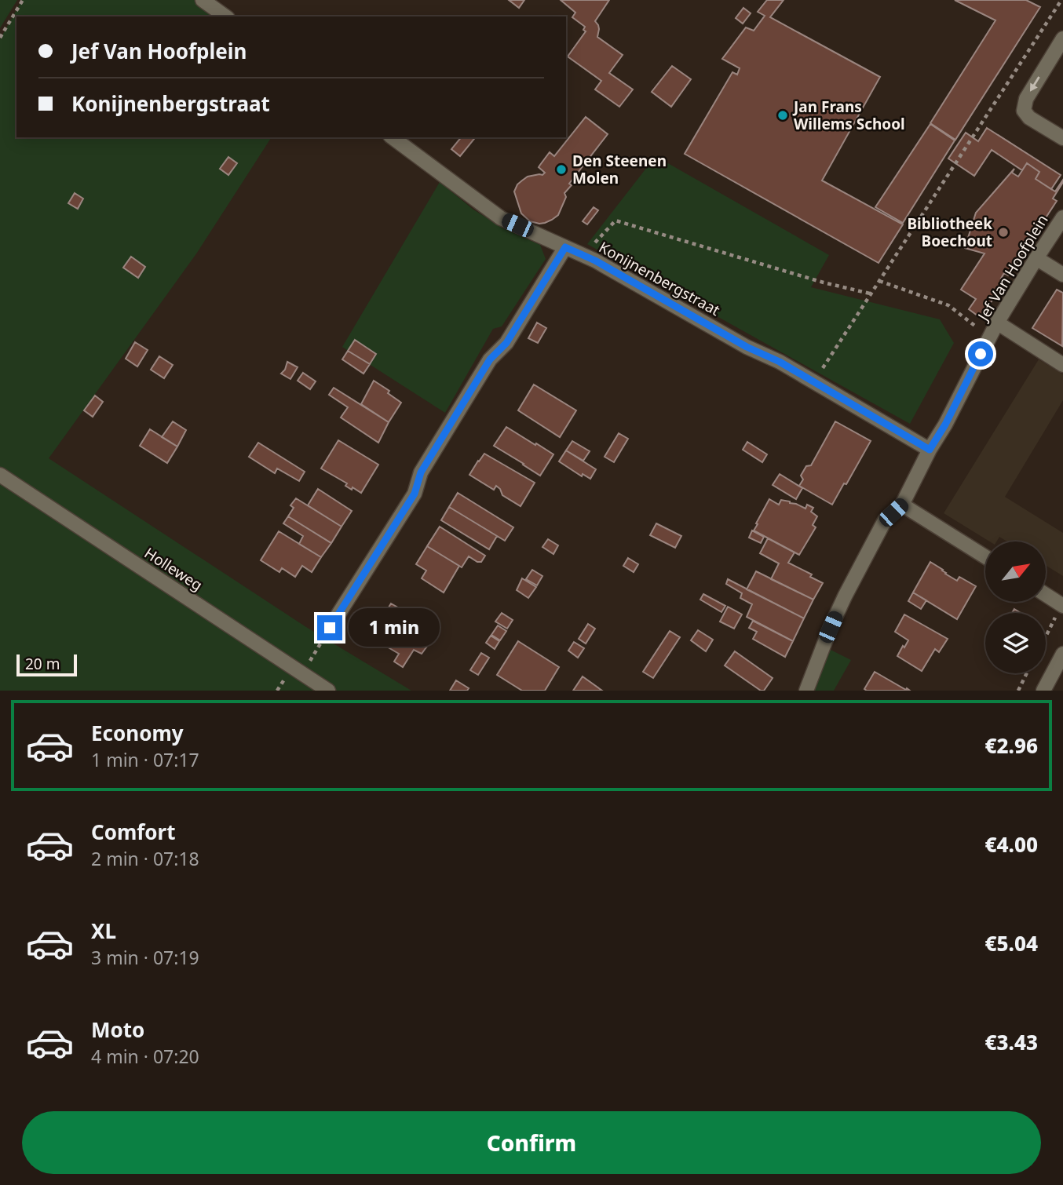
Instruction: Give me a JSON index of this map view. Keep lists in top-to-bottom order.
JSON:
{
  "streets": {
    "street": ["Jef Van Hoofplein", "Konijnenbergstraat", "Holleweg"]
  },
  "places": ["Jan Frans Willems School", "Den Steenen Molen", "Bibliotheek Boechout"],
  "scale_bar": "20 m",
  "north": "top right",
  "page": {
    "banner": ["Jef Van Hoofplein", "Konijnenbergstraat"],
    "bubble": "1 min",
    "scale": "20 m",
    "list": [
      {
        "name": "Economy",
        "note": "1 min · 07:17",
        "value": "€2.96"
      },
      {
        "name": "Comfort",
        "note": "2 min · 07:18",
        "value": "€4.00"
      },
      {
        "name": "XL",
        "note": "3 min · 07:19",
        "value": "€5.04"
      },
      {
        "name": "Moto",
        "note": "4 min · 07:20",
        "value": "€3.43"
      }
    ],
    "buttons": "Confirm"
  }
}
